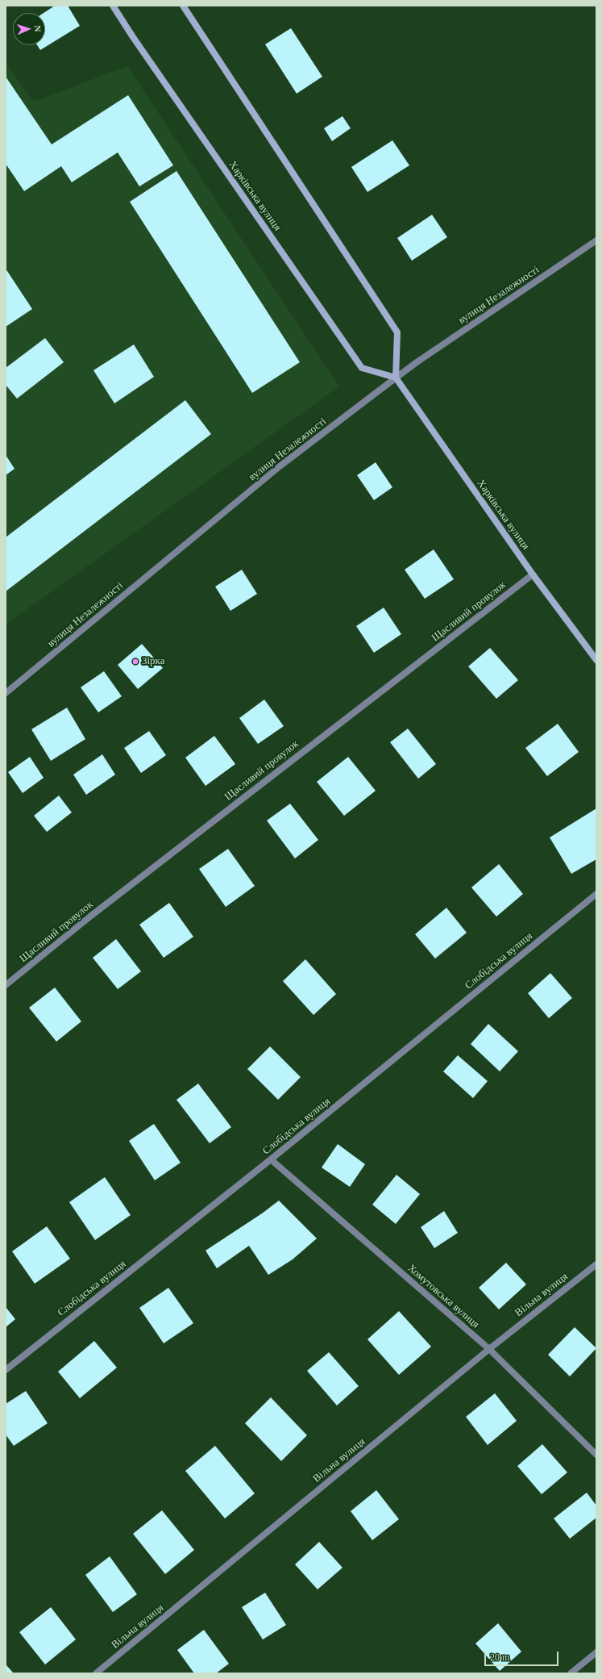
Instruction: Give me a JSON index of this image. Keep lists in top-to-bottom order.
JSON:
{
  "streets": {
    "street": [
      "Харківська вулиця",
      "вулиця Незалежності",
      "Щасливий провулок",
      "Слобідська вулиця",
      "Вільна вулиця",
      "Хомутовська вулиця"
    ]
  },
  "crossings": [
    ["Харківська вулиця", "вулиця Незалежності"],
    ["Харківська вулиця", "Щасливий провулок"],
    ["Слобідська вулиця", "Хомутовська вулиця"],
    ["Вільна вулиця", "Хомутовська вулиця"]
  ],
  "places": ["Зірка"],
  "scale_bar": "20 m",
  "north": "right"
}
